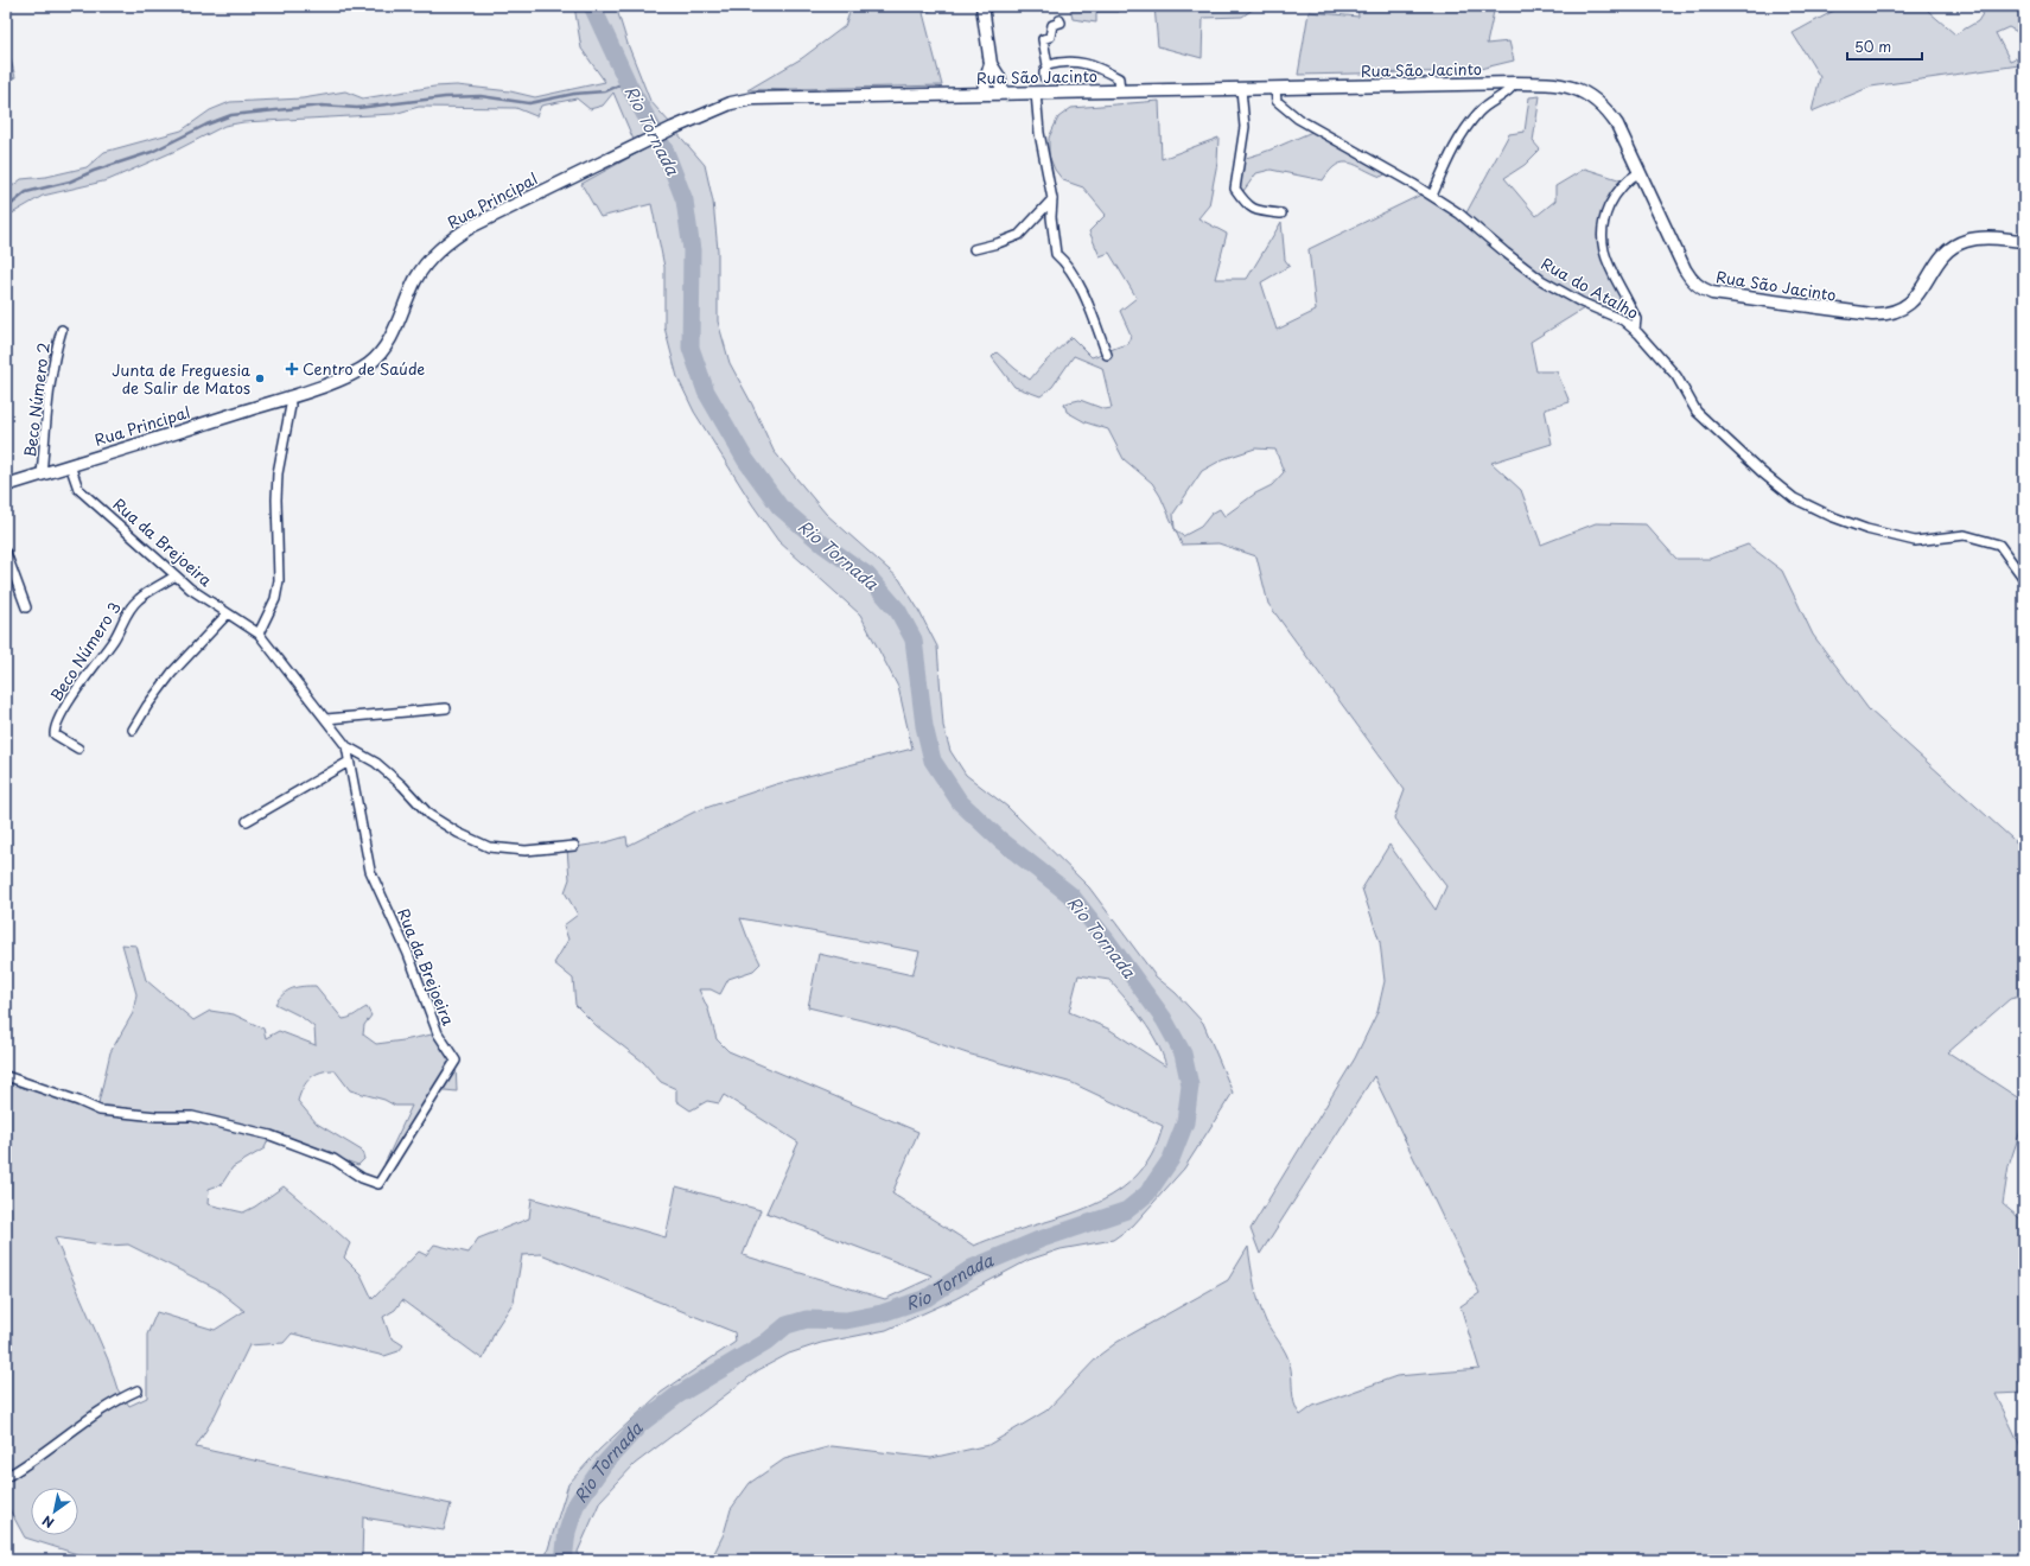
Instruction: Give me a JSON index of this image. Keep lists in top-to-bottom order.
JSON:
{
  "streets": {
    "main road": ["Rua São Jacinto", "Rua Principal"],
    "street": [
      "Rua do Atalho",
      "Beco Número 2",
      "Rua da Brejoeira",
      "Beco Número 3"
    ]
  },
  "crossings": [
    ["Rua São Jacinto", "Rua Principal"],
    ["Rua São Jacinto", "Rua do Atalho"],
    ["Rua Principal", "Beco Número 2"],
    ["Rua Principal", "Rua da Brejoeira"],
    ["Rua da Brejoeira", "Beco Número 3"]
  ],
  "water": ["Rio Tornada"],
  "places": {
    "health": ["Centro de Saúde"],
    "other": ["Junta de Freguesia de Salir de Matos"]
  },
  "scale_bar": "50 m",
  "north": "bottom left"
}
